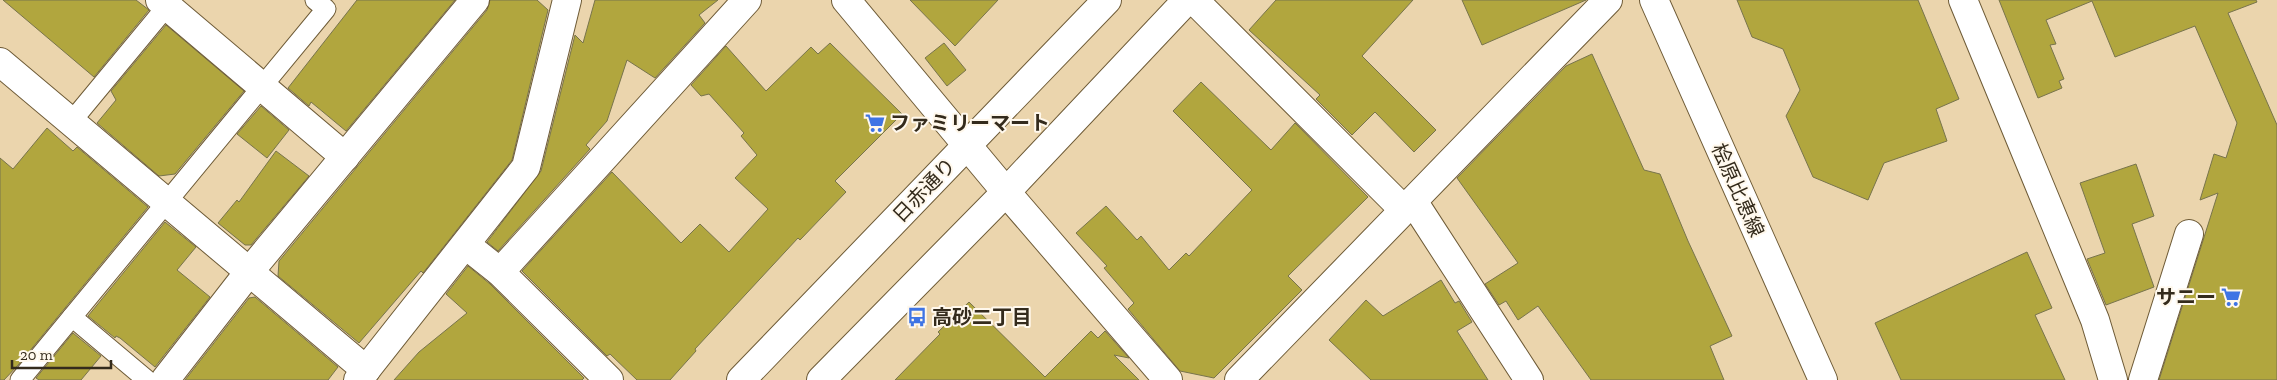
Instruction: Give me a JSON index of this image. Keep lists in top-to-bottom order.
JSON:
{
  "streets": {
    "street": ["日赤通り", "桧原比恵線"]
  },
  "places": {
    "supermarket": ["ファミリーマート", "サニー"],
    "bus stop": ["高砂二丁目"]
  },
  "scale_bar": "20 m"
}
